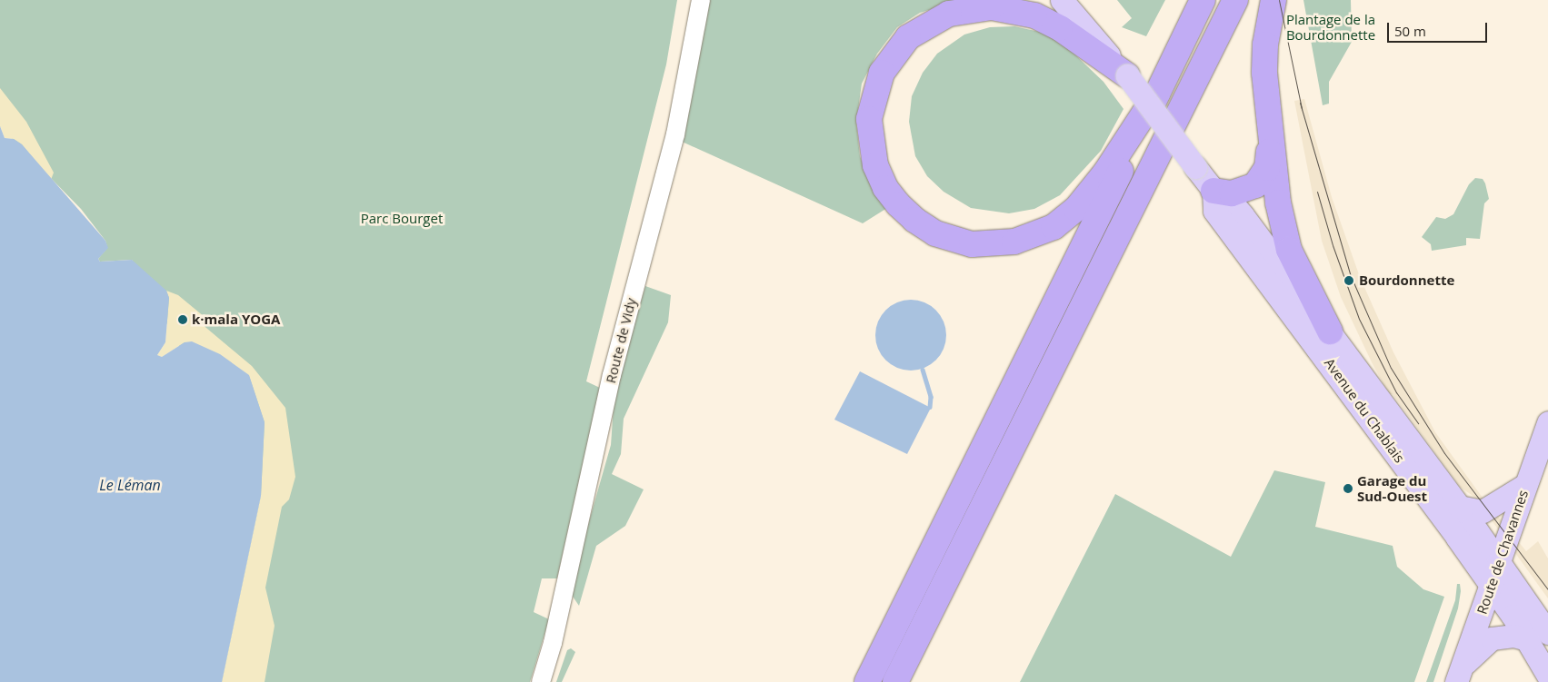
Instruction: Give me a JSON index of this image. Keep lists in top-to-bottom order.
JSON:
{
  "streets": {
    "main road": ["Avenue du Chablais", "Route de Chavannes"],
    "street": ["Route de Vidy"]
  },
  "crossings": [
    ["Avenue du Chablais", "Route de Chavannes"]
  ],
  "water": ["Le Léman"],
  "parks": ["Plantage de la Bourdonnette", "Parc Bourget"],
  "places": ["Bourdonnette", "k·mala YOGA", "Garage du Sud-Ouest"],
  "scale_bar": "50 m"
}
